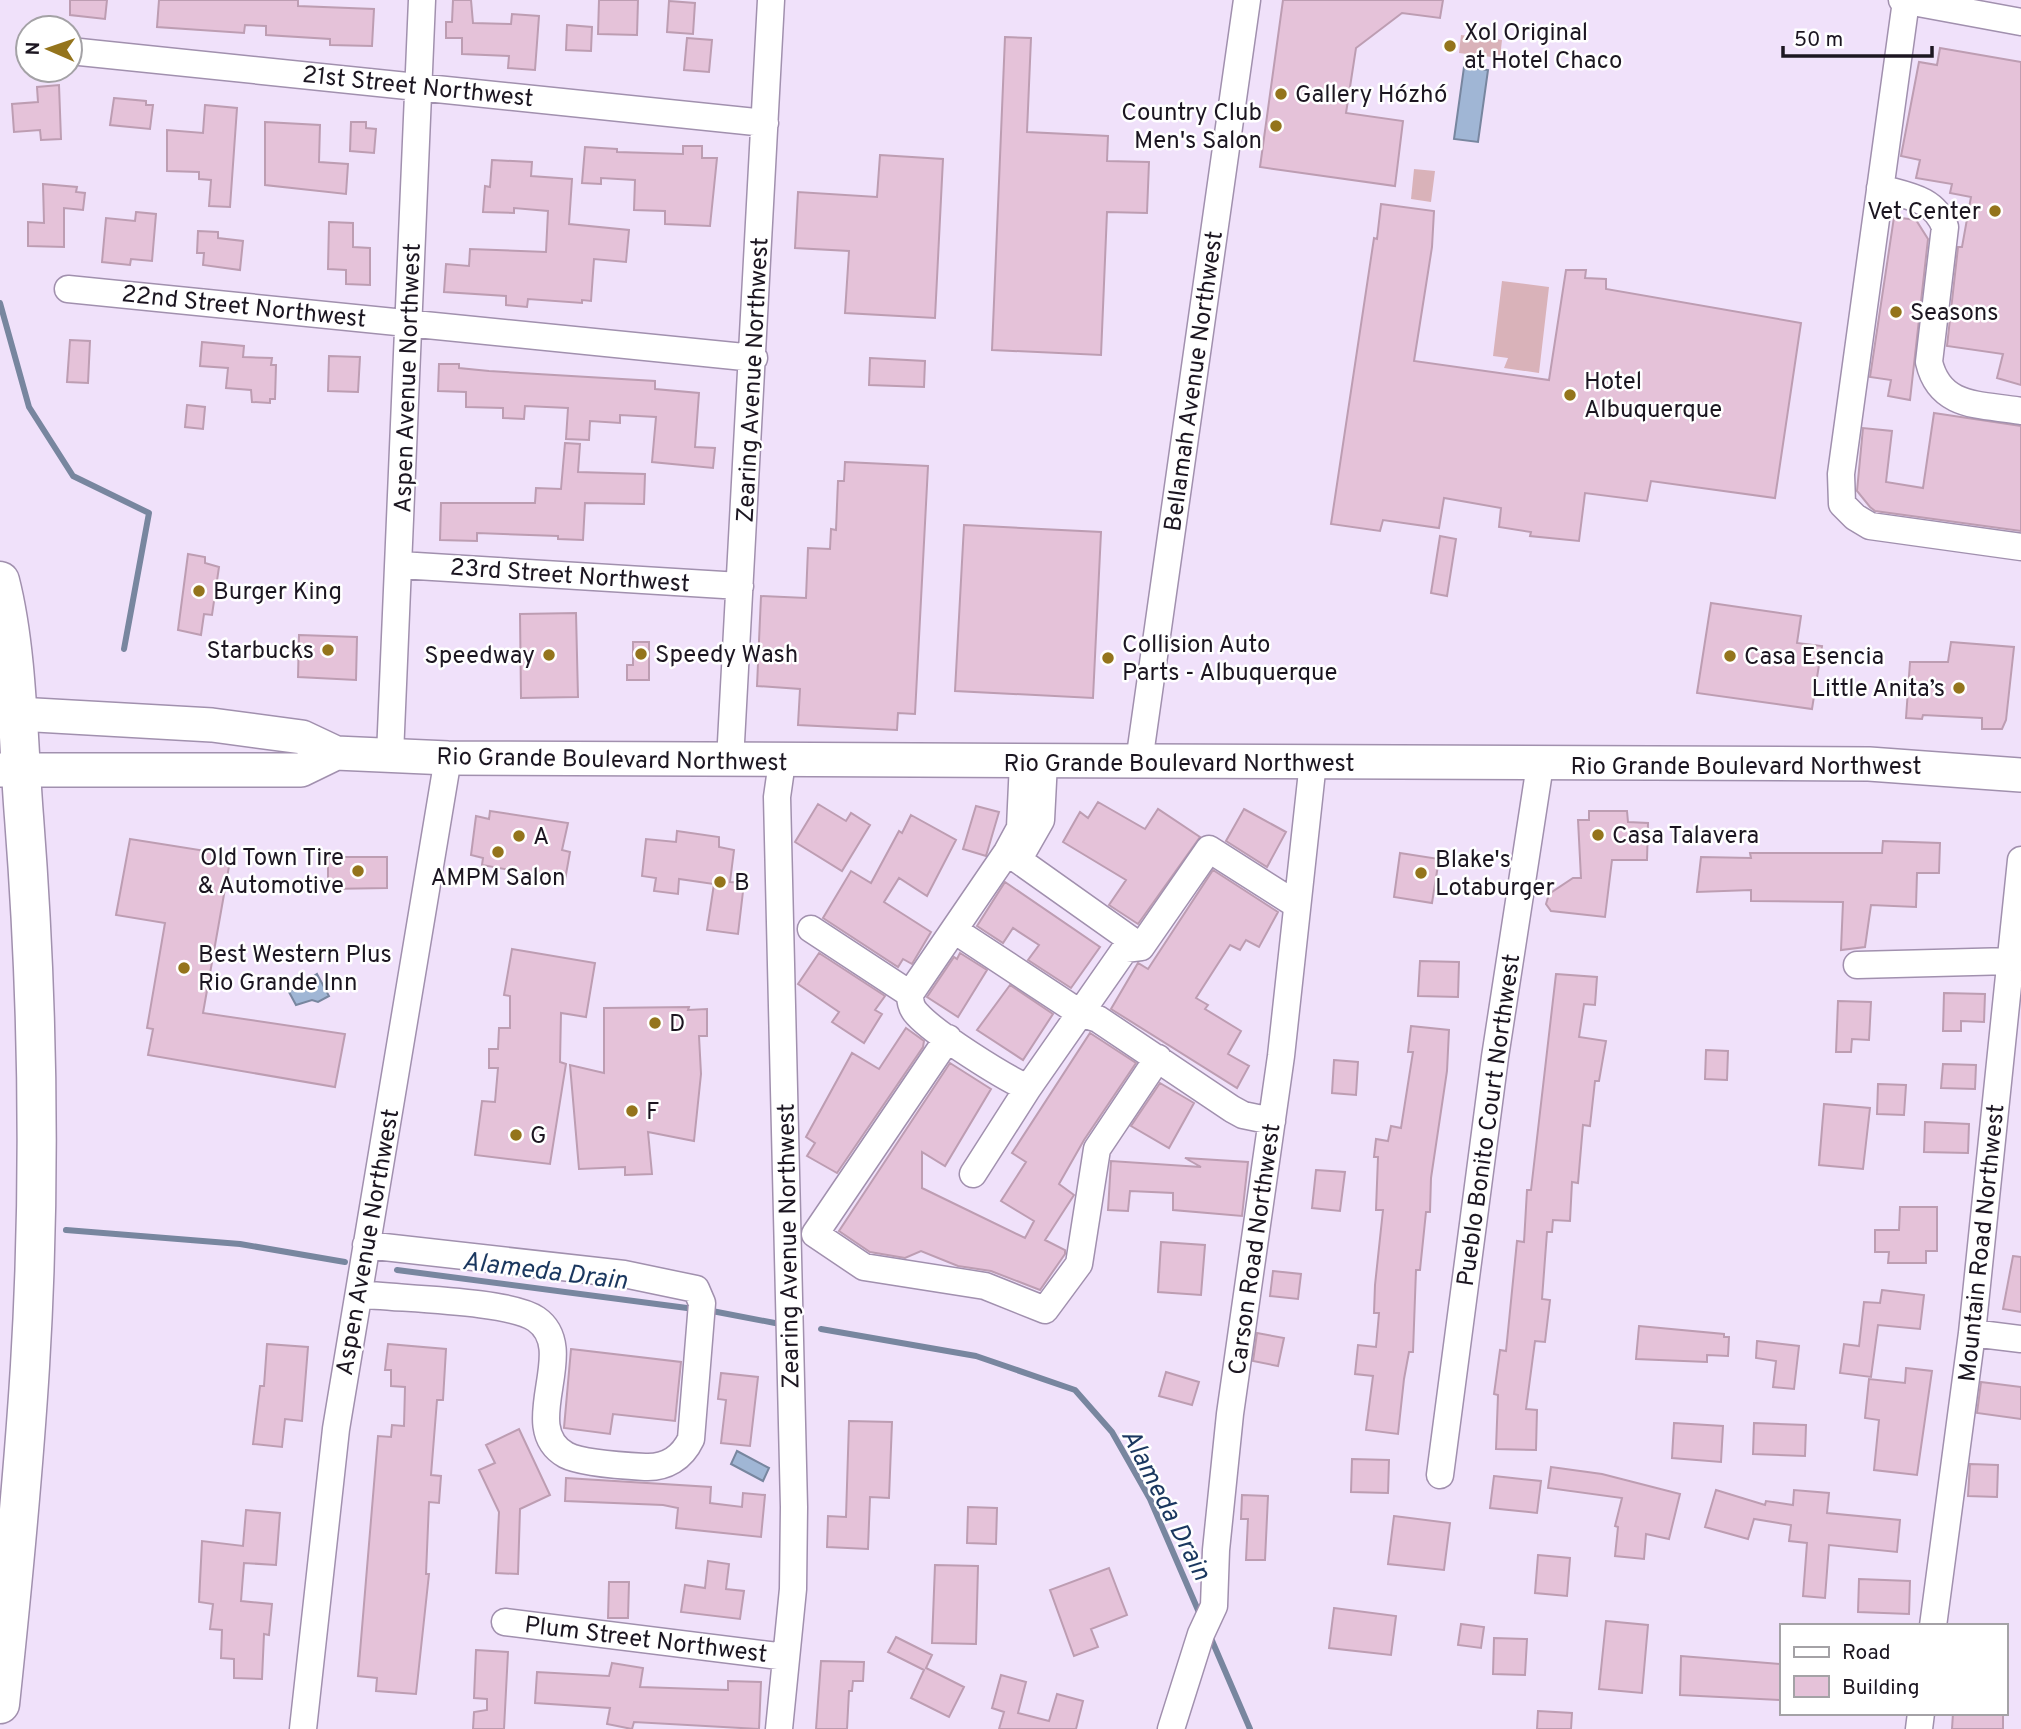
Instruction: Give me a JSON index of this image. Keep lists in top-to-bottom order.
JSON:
{
  "streets": {
    "main road": ["Rio Grande Boulevard Northwest"],
    "street": [
      "21st Street Northwest",
      "22nd Street Northwest",
      "Aspen Avenue Northwest",
      "Zearing Avenue Northwest",
      "Bellamah Avenue Northwest",
      "23rd Street Northwest",
      "Pueblo Bonito Court Northwest",
      "Mountain Road Northwest",
      "Carson Road Northwest",
      "Plum Street Northwest"
    ]
  },
  "crossings": [
    ["21st Street Northwest", "Aspen Avenue Northwest"],
    ["21st Street Northwest", "Zearing Avenue Northwest"],
    ["22nd Street Northwest", "Aspen Avenue Northwest"],
    ["22nd Street Northwest", "Zearing Avenue Northwest"],
    ["Aspen Avenue Northwest", "23rd Street Northwest"],
    ["Aspen Avenue Northwest", "Rio Grande Boulevard Northwest"],
    ["Zearing Avenue Northwest", "23rd Street Northwest"],
    ["Zearing Avenue Northwest", "Rio Grande Boulevard Northwest"],
    ["Zearing Avenue Northwest", "Plum Street Northwest"],
    ["Bellamah Avenue Northwest", "Rio Grande Boulevard Northwest"],
    ["Rio Grande Boulevard Northwest", "Pueblo Bonito Court Northwest"],
    ["Rio Grande Boulevard Northwest", "Carson Road Northwest"]
  ],
  "water": ["Alameda Drain"],
  "places": [
    "Xol Original at Hotel Chaco",
    "Gallery Hózhó",
    "Country Club Men's Salon",
    "Vet Center",
    "Seasons",
    "Hotel Albuquerque",
    "Burger King",
    "Starbucks",
    "Speedy Wash",
    "Speedway",
    "Casa Esencia",
    "Collision Auto Parts - Albuquerque",
    "Little Anita’s",
    "Casa Talavera",
    "A",
    "AMPM Salon",
    "Old Town Tire & Automotive",
    "Blake's Lotaburger",
    "B",
    "Best Western Plus Rio Grande Inn",
    "D",
    "F",
    "G"
  ],
  "legend": ["Road", "Building"],
  "scale_bar": "50 m",
  "north": "left"
}
